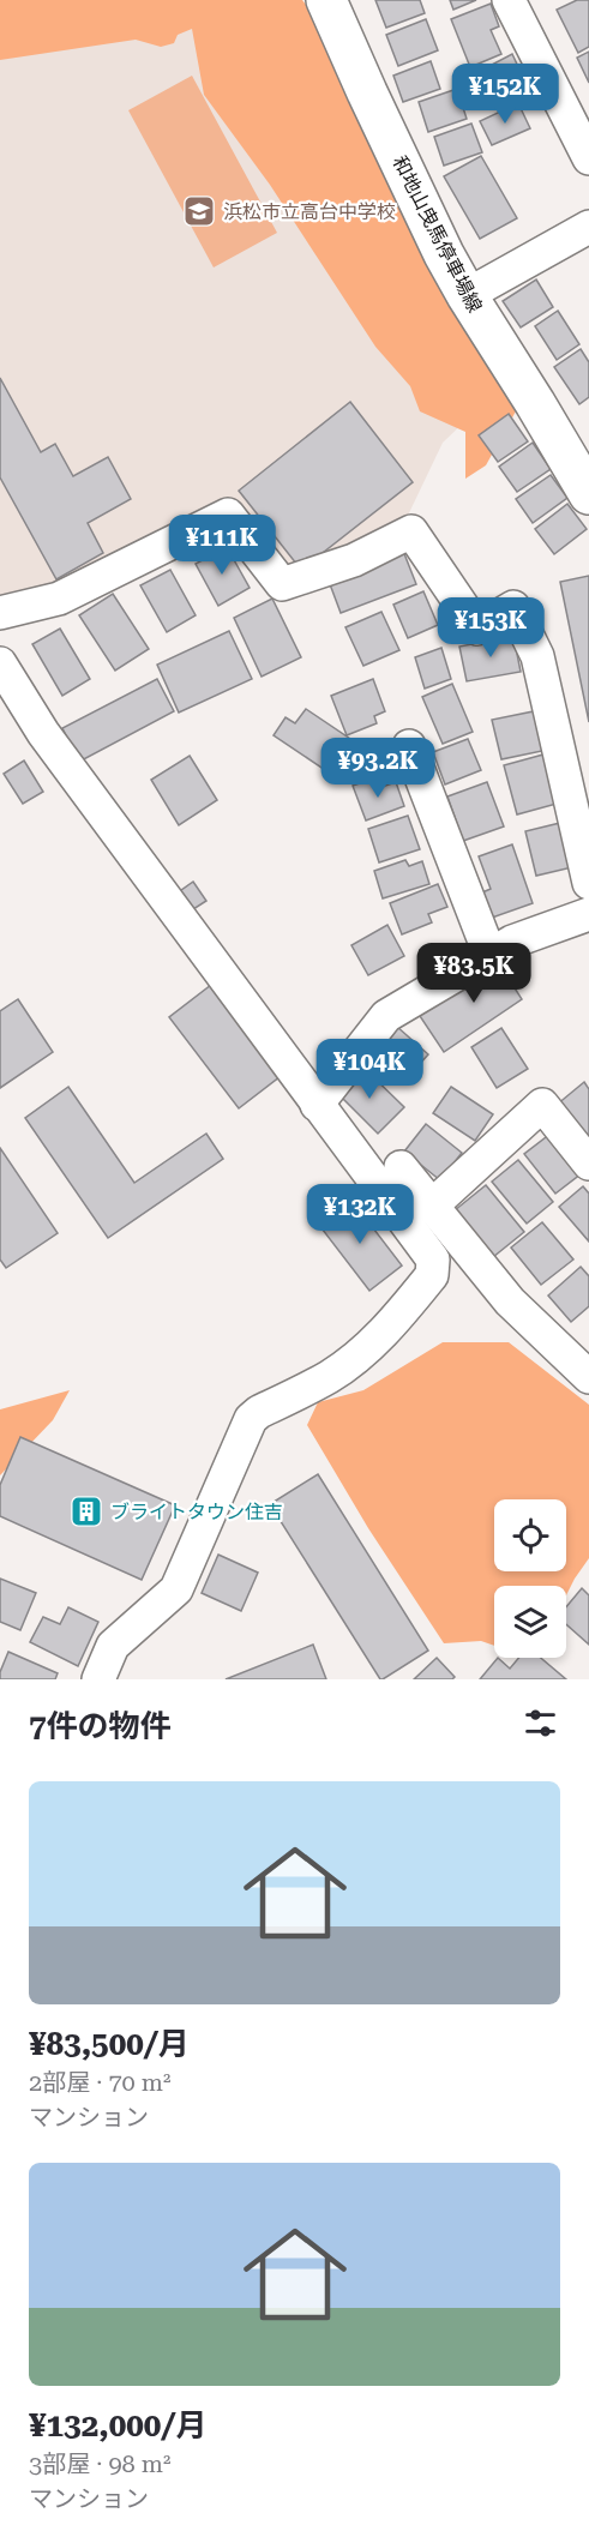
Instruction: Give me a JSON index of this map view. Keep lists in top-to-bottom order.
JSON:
{
  "streets": {
    "main road": ["和地山曳馬停車場線"]
  },
  "places": {
    "school or university": ["浜松市立高台中学校"],
    "building": ["ブライトタウン住吉"]
  },
  "page": {
    "price": [
      "¥152K",
      "¥111K",
      "¥153K",
      "¥93.2K",
      "¥83.5K",
      "¥104K",
      "¥132K"
    ],
    "heading": "7件の物件",
    "list": [
      {
        "name": "¥83,500/月",
        "note": "2部屋 · 70 m² · マンション"
      },
      {
        "name": "¥132,000/月",
        "note": "3部屋 · 98 m² · マンション"
      }
    ]
  }
}
